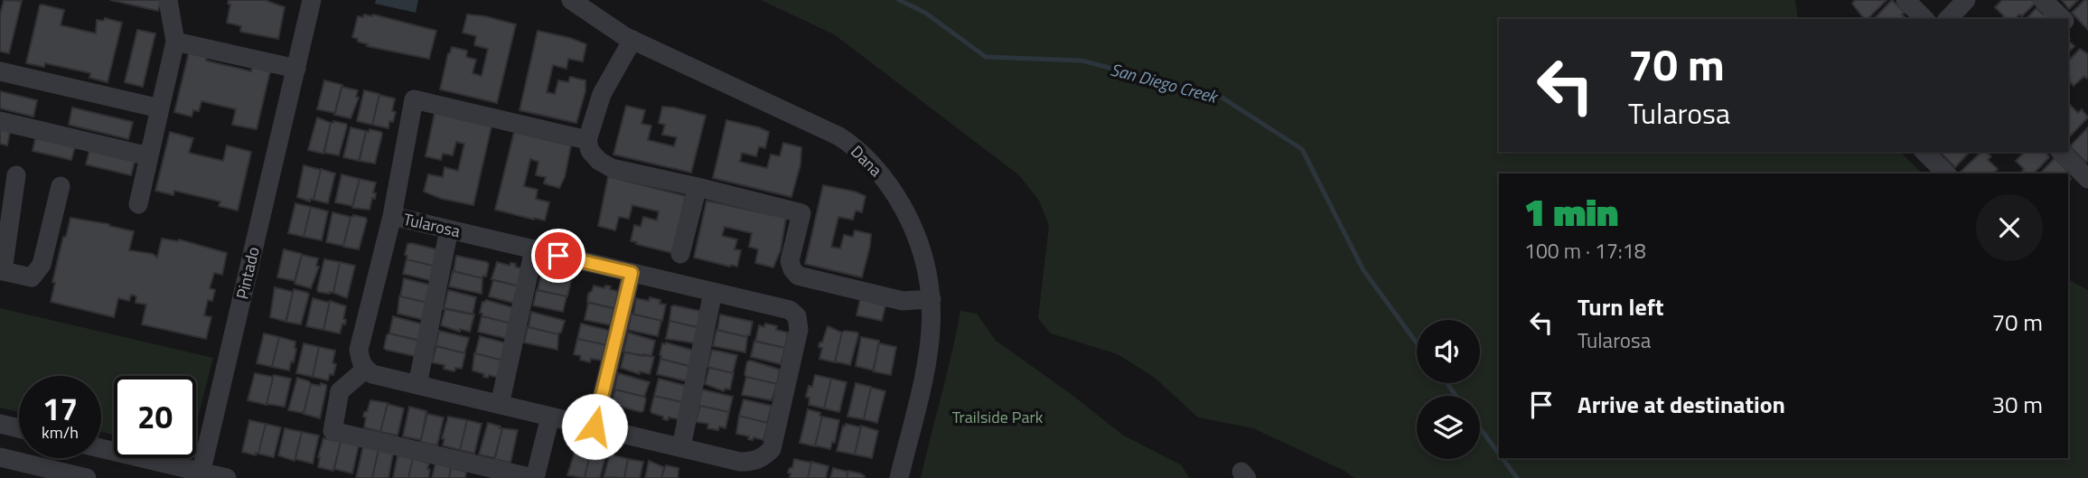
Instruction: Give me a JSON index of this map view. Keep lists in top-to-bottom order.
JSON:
{
  "streets": {
    "street": ["Dana", "Tularosa", "Pintado"]
  },
  "water": ["San Diego Creek"],
  "parks": ["Trailside Park"],
  "page": {
    "turn": ["70 m", "Tularosa"],
    "heading": ["1 min", "100 m · 17:18"],
    "list": [
      {
        "name": "Turn left",
        "note": "Tularosa",
        "value": "70 m"
      },
      {
        "name": "Arrive at destination",
        "value": "30 m"
      }
    ],
    "speed": "17 km/h",
    "limit": "20"
  }
}
